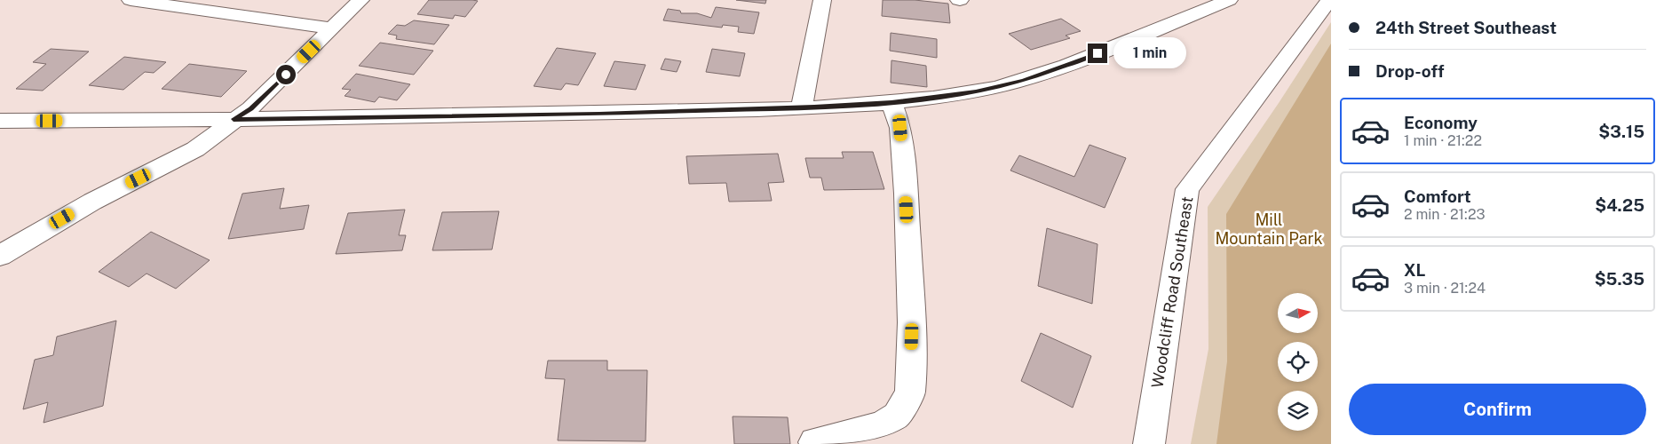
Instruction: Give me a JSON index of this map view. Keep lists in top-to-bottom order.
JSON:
{
  "streets": {
    "street": ["Woodcliff Road Southeast"]
  },
  "parks": ["Mill Mountain Park"],
  "north": "right",
  "page": {
    "banner": ["24th Street Southeast", "Drop-off"],
    "bubble": "1 min",
    "list": [
      {
        "name": "Economy",
        "note": "1 min · 21:22",
        "value": "$3.15"
      },
      {
        "name": "Comfort",
        "note": "2 min · 21:23",
        "value": "$4.25"
      },
      {
        "name": "XL",
        "note": "3 min · 21:24",
        "value": "$5.35"
      }
    ],
    "buttons": "Confirm"
  }
}
